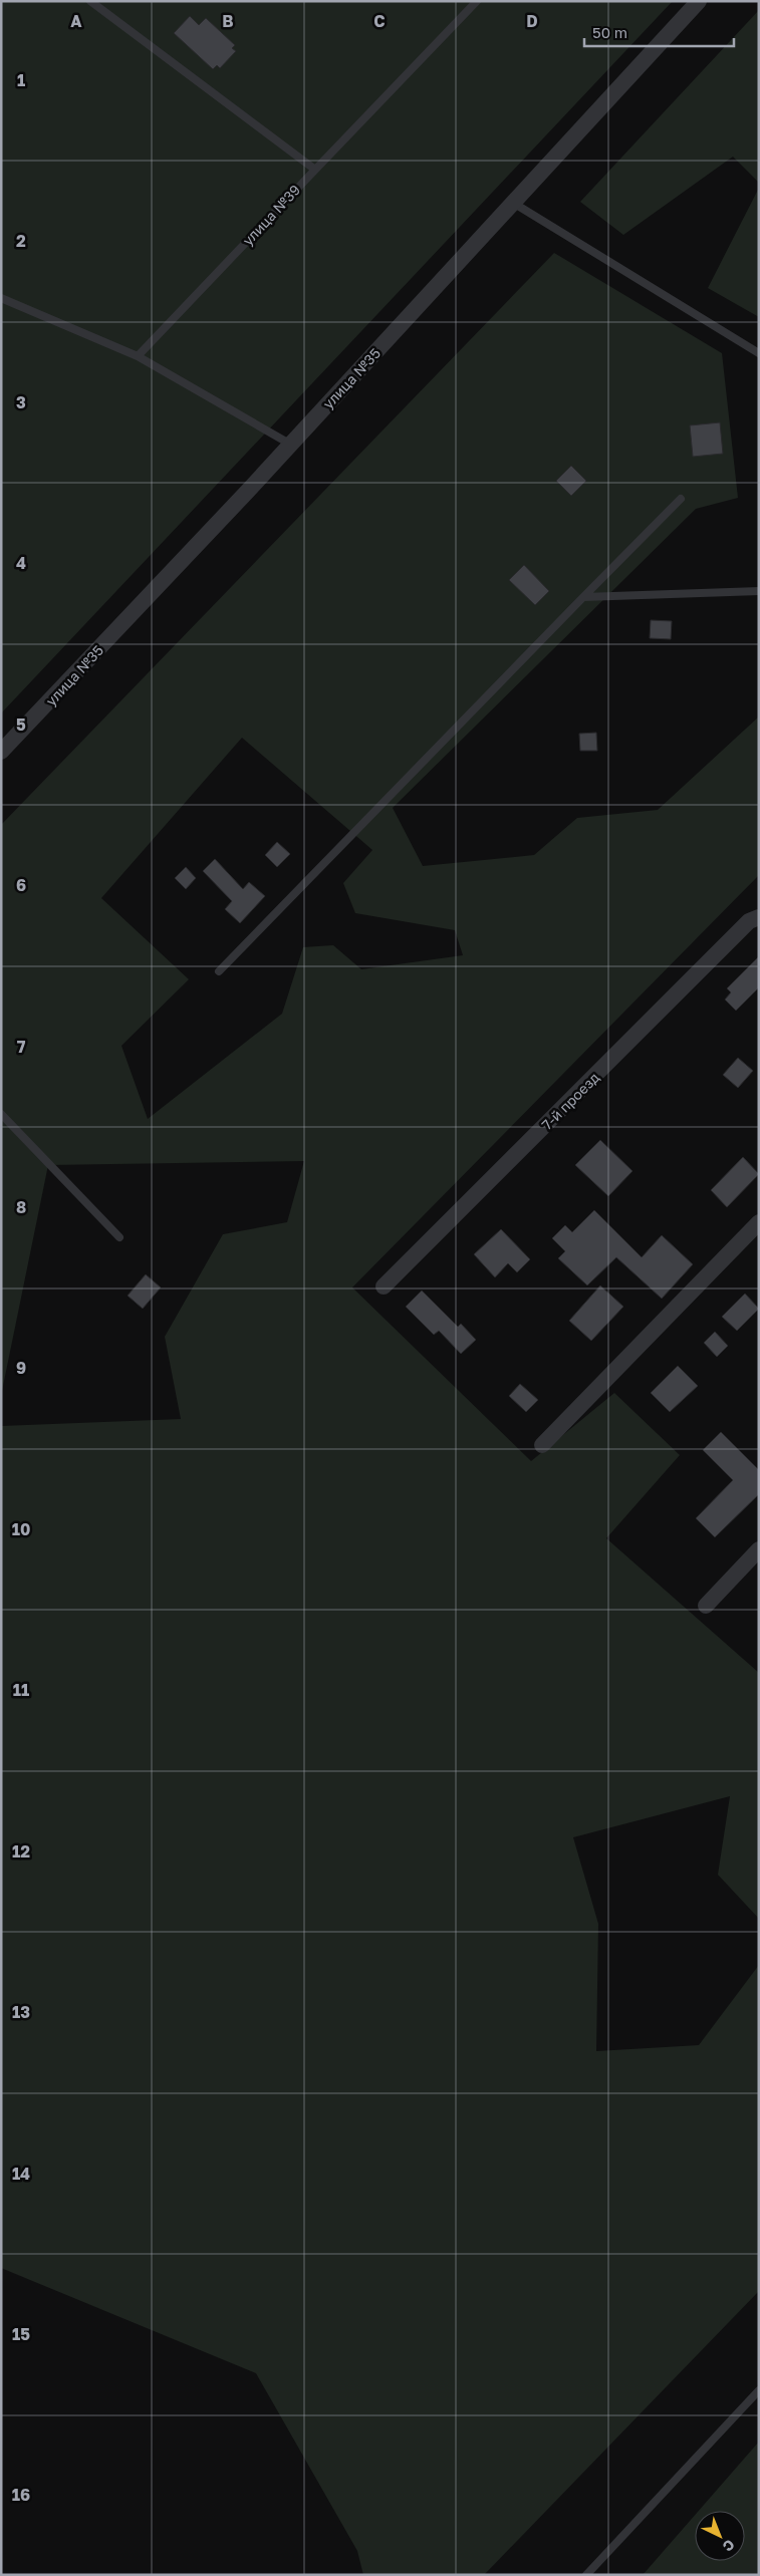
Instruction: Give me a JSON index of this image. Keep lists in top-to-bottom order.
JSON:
{
  "streets": {
    "street": ["улица №35", "7-й проезд"],
    "lane": ["улица №39"]
  },
  "scale_bar": "50 m",
  "north": "bottom right",
  "grid": {
    "columns": [
      "A",
      "B",
      "C",
      "D"
    ],
    "rows": [
      "1",
      "2",
      "3",
      "4",
      "5",
      "6",
      "7",
      "8",
      "9",
      "10",
      "11",
      "12",
      "13",
      "14",
      "15",
      "16"
    ]
  }
}
